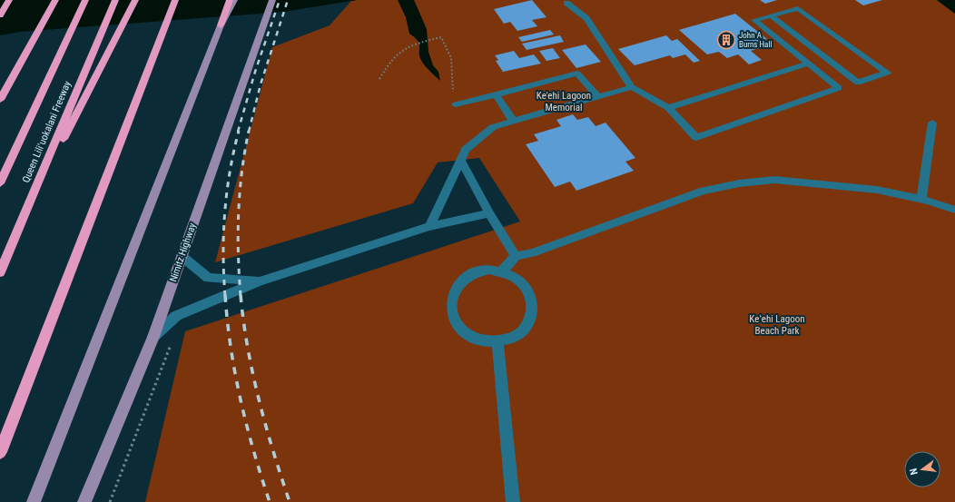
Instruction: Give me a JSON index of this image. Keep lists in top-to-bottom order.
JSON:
{
  "streets": {
    "highway": ["Queen Liliʻuokalani Freeway"],
    "main road": ["Nimitz Highway"]
  },
  "parks": ["Ke'ehi Lagoon Memorial", "Keʻehi Lagoon Beach Park"],
  "places": {
    "building": ["John A Burns Hall"]
  },
  "north": "left"
}
